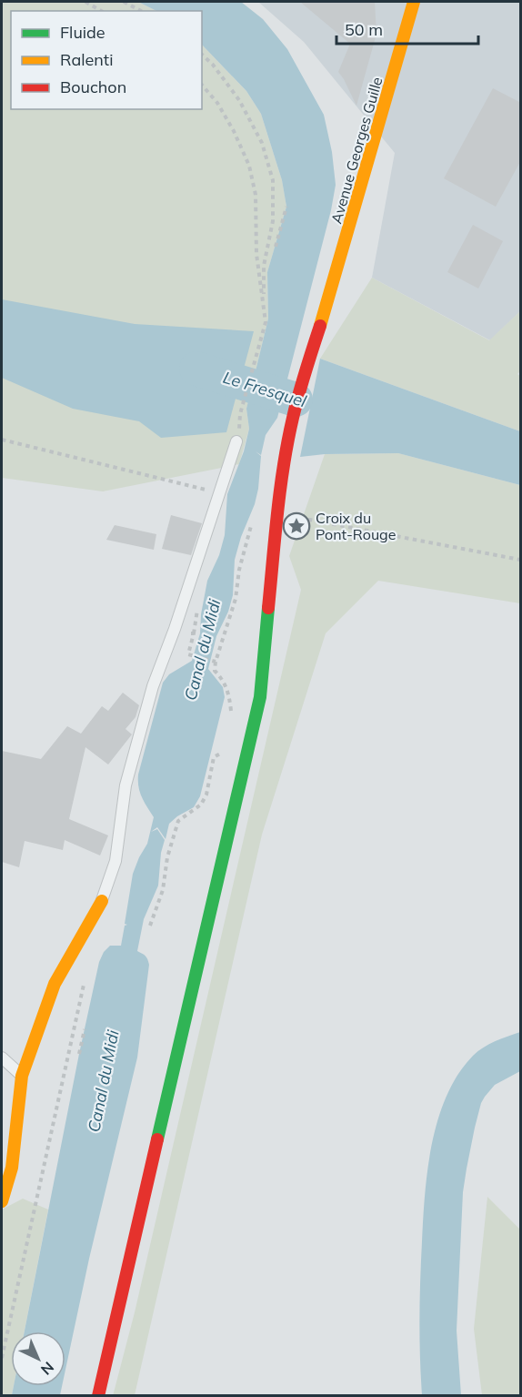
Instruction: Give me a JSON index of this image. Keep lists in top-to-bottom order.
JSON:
{
  "streets": {
    "main road": ["Avenue Georges Guille"]
  },
  "water": ["Le Fresquel", "Canal du Midi"],
  "places": {
    "place": ["Croix du Pont-Rouge"]
  },
  "legend": ["Fluide", "Ralenti", "Bouchon"],
  "scale_bar": "50 m",
  "north": "bottom right"
}
